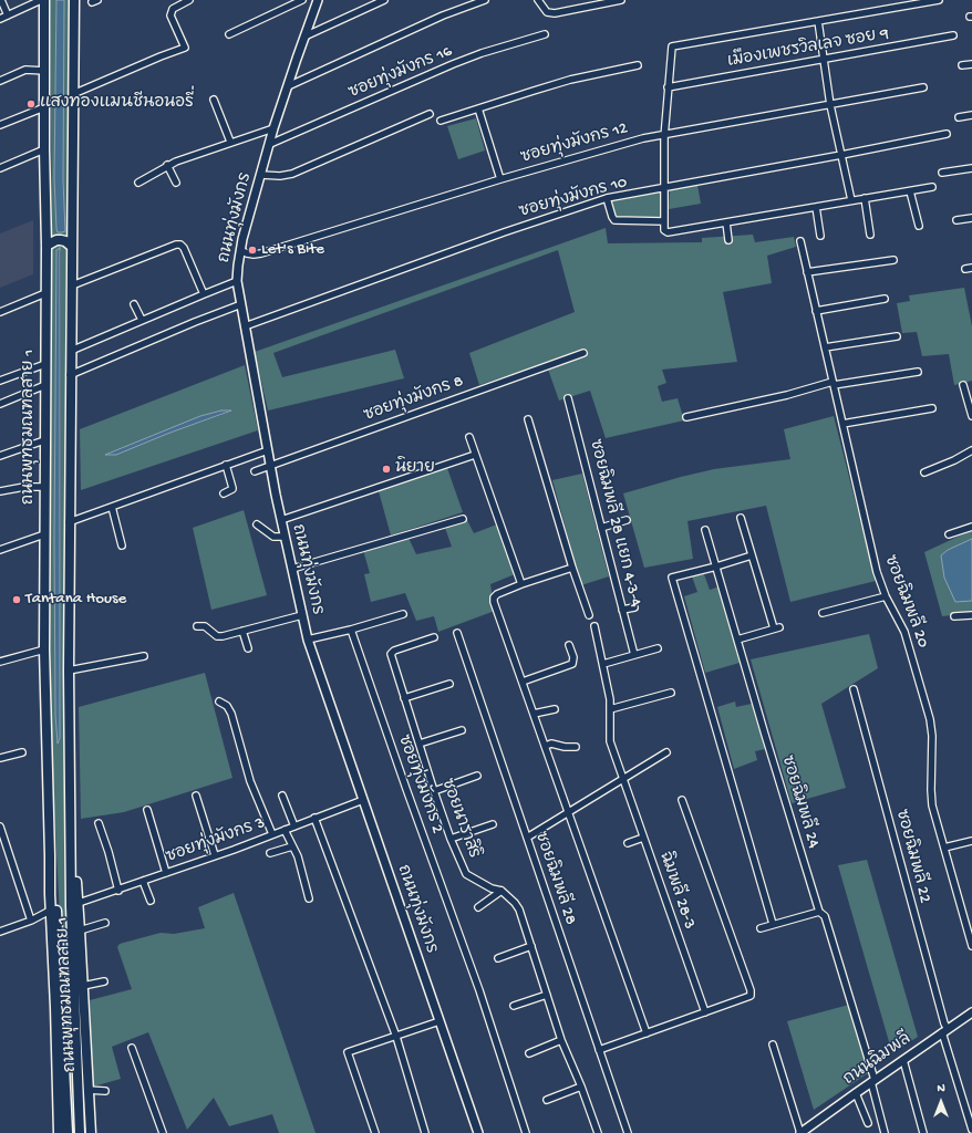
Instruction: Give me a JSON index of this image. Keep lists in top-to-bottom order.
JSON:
{
  "streets": {
    "main road": ["ถนนพุทธมณฑลสาย 1"],
    "street": [
      "เมืองเพชรวิลเลจ ซอย 9",
      "ซอยทุ่งมังกร 16",
      "ซอยทุ่งมังกร 12",
      "ซอยทุ่งมังกร 10",
      "ถนนทุ่งมังกร",
      "ซอยทุ่งมังกร 8",
      "ซอยฉิมพลี 28 แยก 4-3-4",
      "ซอยฉิมพลี 20",
      "ซอยทุ่งมังกร 2",
      "ซอยฉิมพลี 24",
      "ซอยนาราสิริ",
      "ซอยทุ่งมังกร 3",
      "ซอยฉิมพลี 22",
      "ซอยฉิมพลี 28",
      "ฉิมพลี 28-3",
      "ถนนฉิมพลี"
    ]
  },
  "crossings": [
    ["ซอยทุ่งมังกร 16", "ถนนทุ่งมังกร"],
    ["ซอยทุ่งมังกร 12", "ถนนทุ่งมังกร"],
    ["ซอยทุ่งมังกร 10", "ถนนทุ่งมังกร"],
    ["ถนนทุ่งมังกร", "ซอยทุ่งมังกร 8"],
    ["ถนนทุ่งมังกร", "ซอยทุ่งมังกร 3"],
    ["ถนนพุทธมณฑลสาย 1", "ซอยทุ่งมังกร 3"],
    ["ซอยฉิมพลี 24", "ถนนฉิมพลี"],
    ["ซอยฉิมพลี 22", "ถนนฉิมพลี"]
  ],
  "places": [
    "แสงทองแมนชีนอนอรี่",
    "Let's Bite",
    "นิยาย",
    "Tantana House"
  ],
  "north": "top"
}
